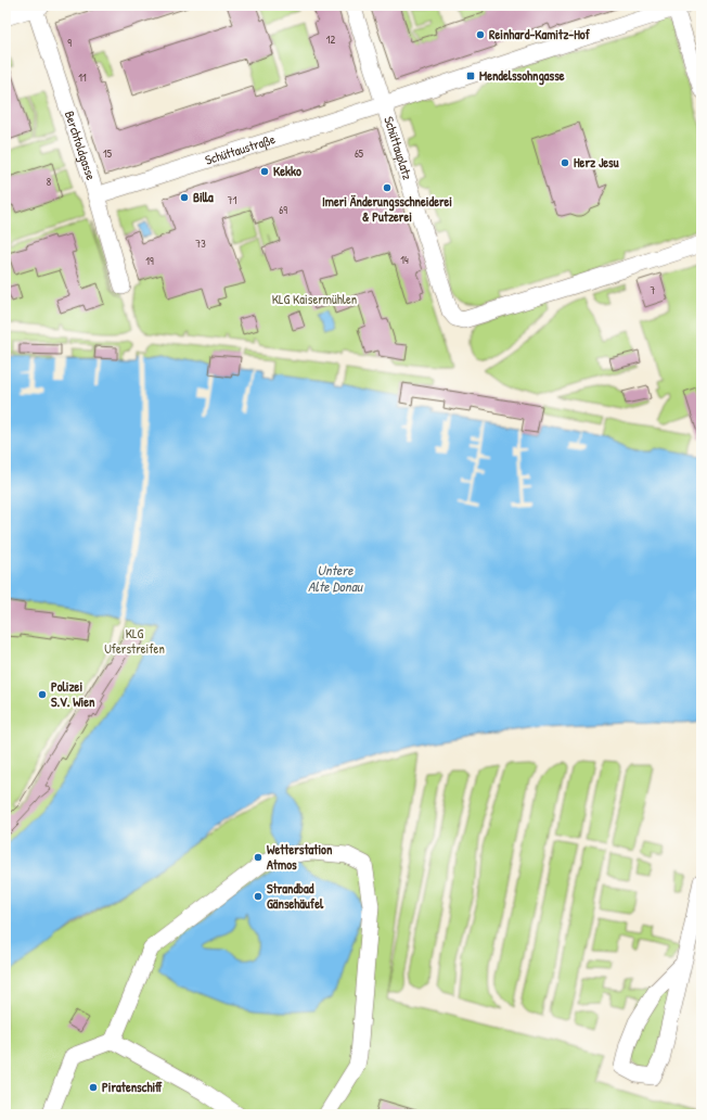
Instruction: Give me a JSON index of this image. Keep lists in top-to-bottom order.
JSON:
{
  "streets": {
    "street": ["Berchtoldgasse", "Schüttauplatz", "Schüttaustraße"]
  },
  "crossings": [
    ["Berchtoldgasse", "Schüttaustraße"],
    ["Schüttauplatz", "Schüttaustraße"]
  ],
  "water": ["Untere Alte Donau"],
  "parks": ["KLG Kaisermühlen", "KLG Uferstreifen"],
  "places": {
    "other": [
      "Reinhard-Kamitz-Hof",
      "Herz Jesu",
      "Kekko",
      "Imeri Änderungsschneiderei & Putzerei",
      "Billa",
      "Polizei S.V. Wien",
      "Wetterstation Atmos",
      "Strandbad Gänsehäufel",
      "Piratenschiff"
    ],
    "transit": ["Mendelssohngasse"]
  },
  "house_numbers": [
    "12",
    "9",
    "11",
    "15",
    "65",
    "8",
    "71",
    "69",
    "73",
    "14",
    "19",
    "7"
  ]
}
